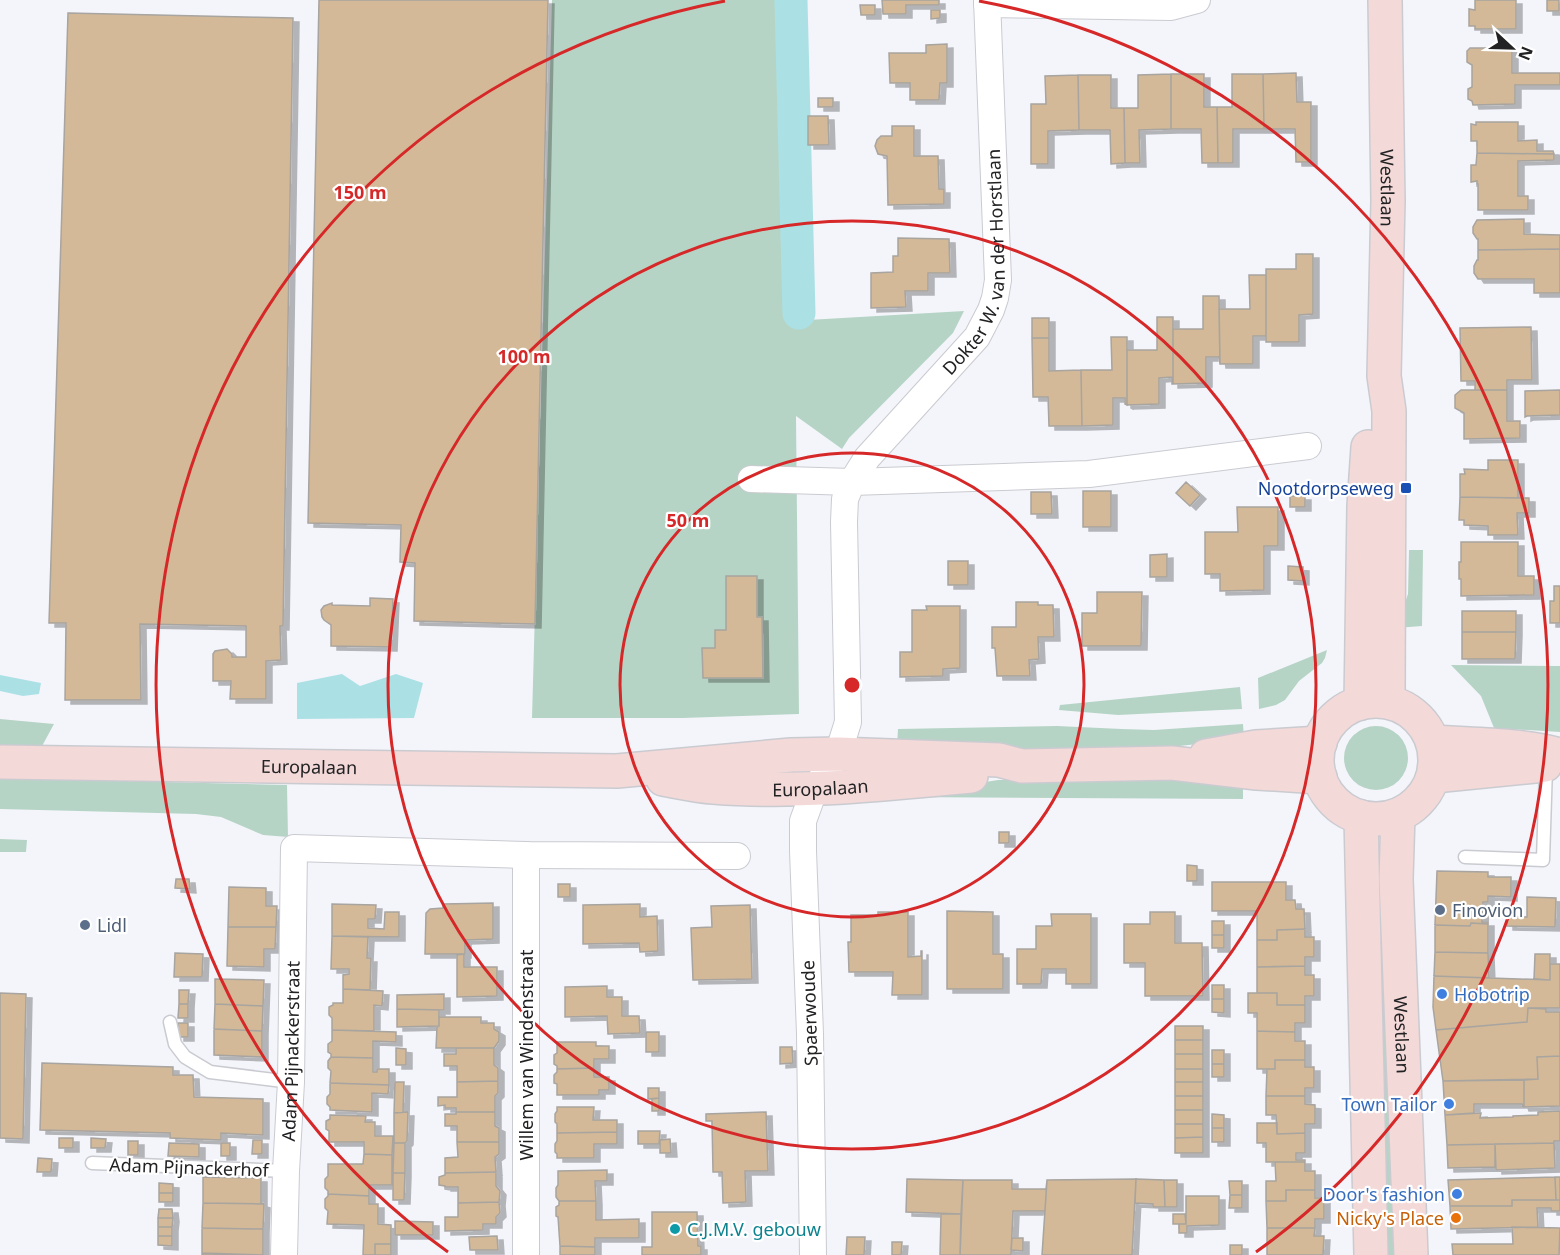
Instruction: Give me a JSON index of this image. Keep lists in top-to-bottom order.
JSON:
{
  "streets": {
    "main road": ["Westlaan", "Europalaan"],
    "street": [
      "Dokter W. van der Horstlaan",
      "Spaerwoude",
      "Adam Pijnackerstraat",
      "Willem van Windenstraat"
    ],
    "lane": ["Adam Pijnackerhof"]
  },
  "crossings": [
    ["Westlaan", "Europalaan"],
    ["Dokter W. van der Horstlaan", "Europalaan"],
    ["Dokter W. van der Horstlaan", "Spaerwoude"],
    ["Europalaan", "Spaerwoude"],
    ["Adam Pijnackerstraat", "Willem van Windenstraat"],
    ["Adam Pijnackerstraat", "Adam Pijnackerhof"]
  ],
  "places": {
    "transit": ["Nootdorpseweg"],
    "other": [
      "Finovion",
      "Lidl",
      "Hobotrip",
      "Town Tailor",
      "Door's fashion",
      "Nicky's Place",
      "C.J.M.V. gebouw"
    ]
  },
  "north": "right",
  "rings": ["150 m", "100 m", "50 m"]
}
